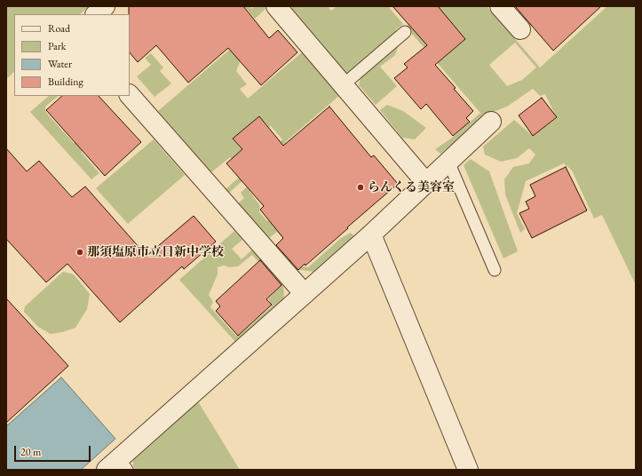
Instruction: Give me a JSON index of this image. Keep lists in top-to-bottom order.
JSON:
{
  "places": ["らんくる美容室", "那須塩原市立日新中学校"],
  "legend": [
    "Road",
    "Park",
    "Water",
    "Building"
  ],
  "scale_bar": "20 m"
}
